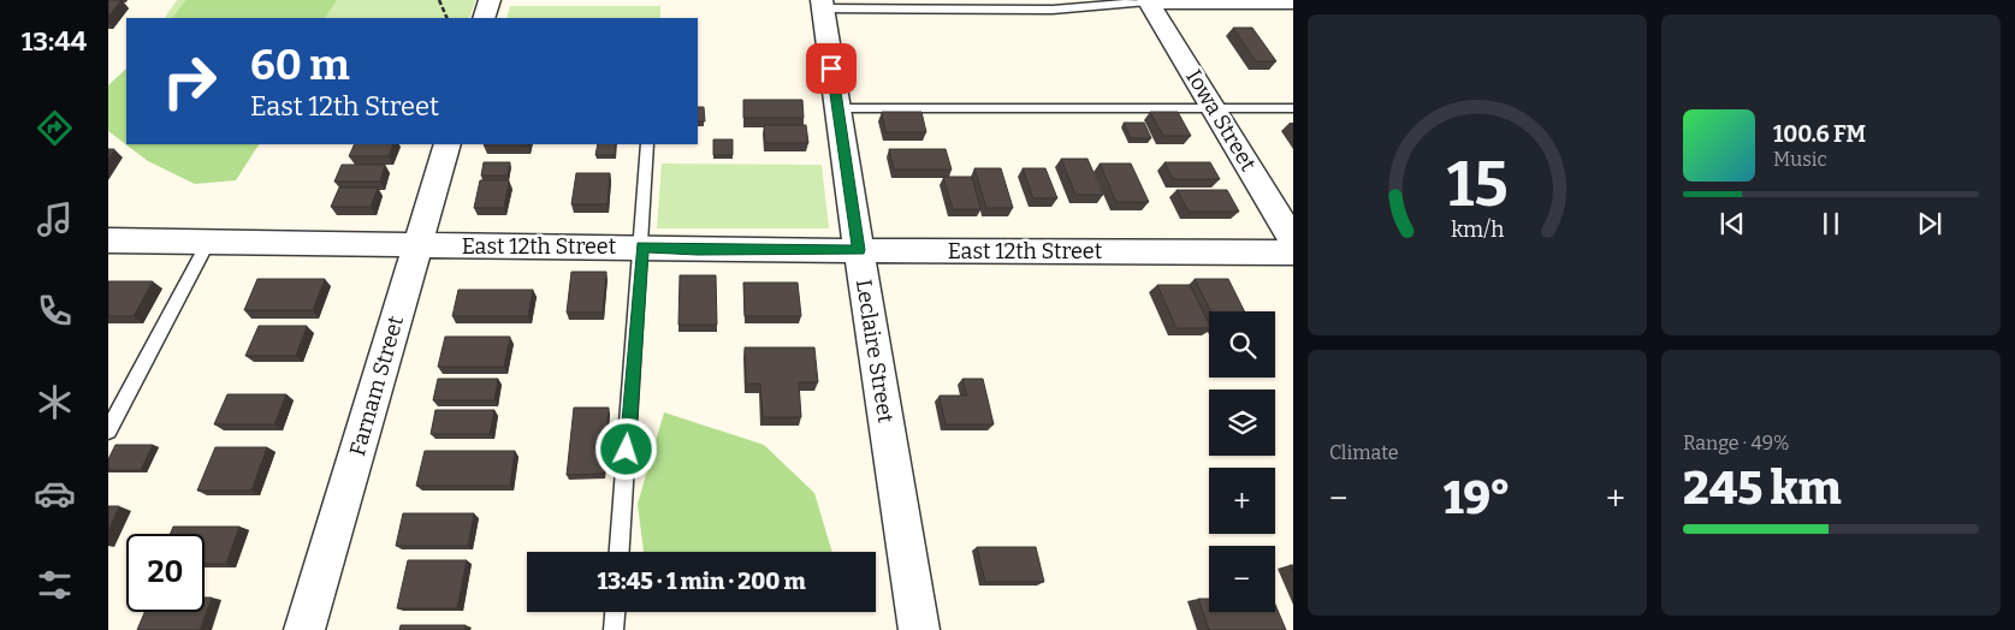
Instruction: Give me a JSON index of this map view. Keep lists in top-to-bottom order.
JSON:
{
  "streets": {
    "street": [
      "Iowa Street",
      "East 12th Street",
      "Leclaire Street",
      "Farnam Street"
    ]
  },
  "crossings": [
    ["East 12th Street", "Leclaire Street"],
    ["East 12th Street", "Farnam Street"]
  ],
  "page": {
    "tabs": "13:44",
    "turn": ["60 m", "East 12th Street"],
    "song": ["100.6 FM", "Music"],
    "map_buttons": ["+", "−"],
    "tile": [
      "Climate",
      ["Range · 49%", "245 km"]
    ],
    "heat": ["−", "19°", "+"],
    "limit": "20",
    "trip": "13:45 · 1 min · 200 m",
    "gauge": ["15", "km/h"]
  }
}
